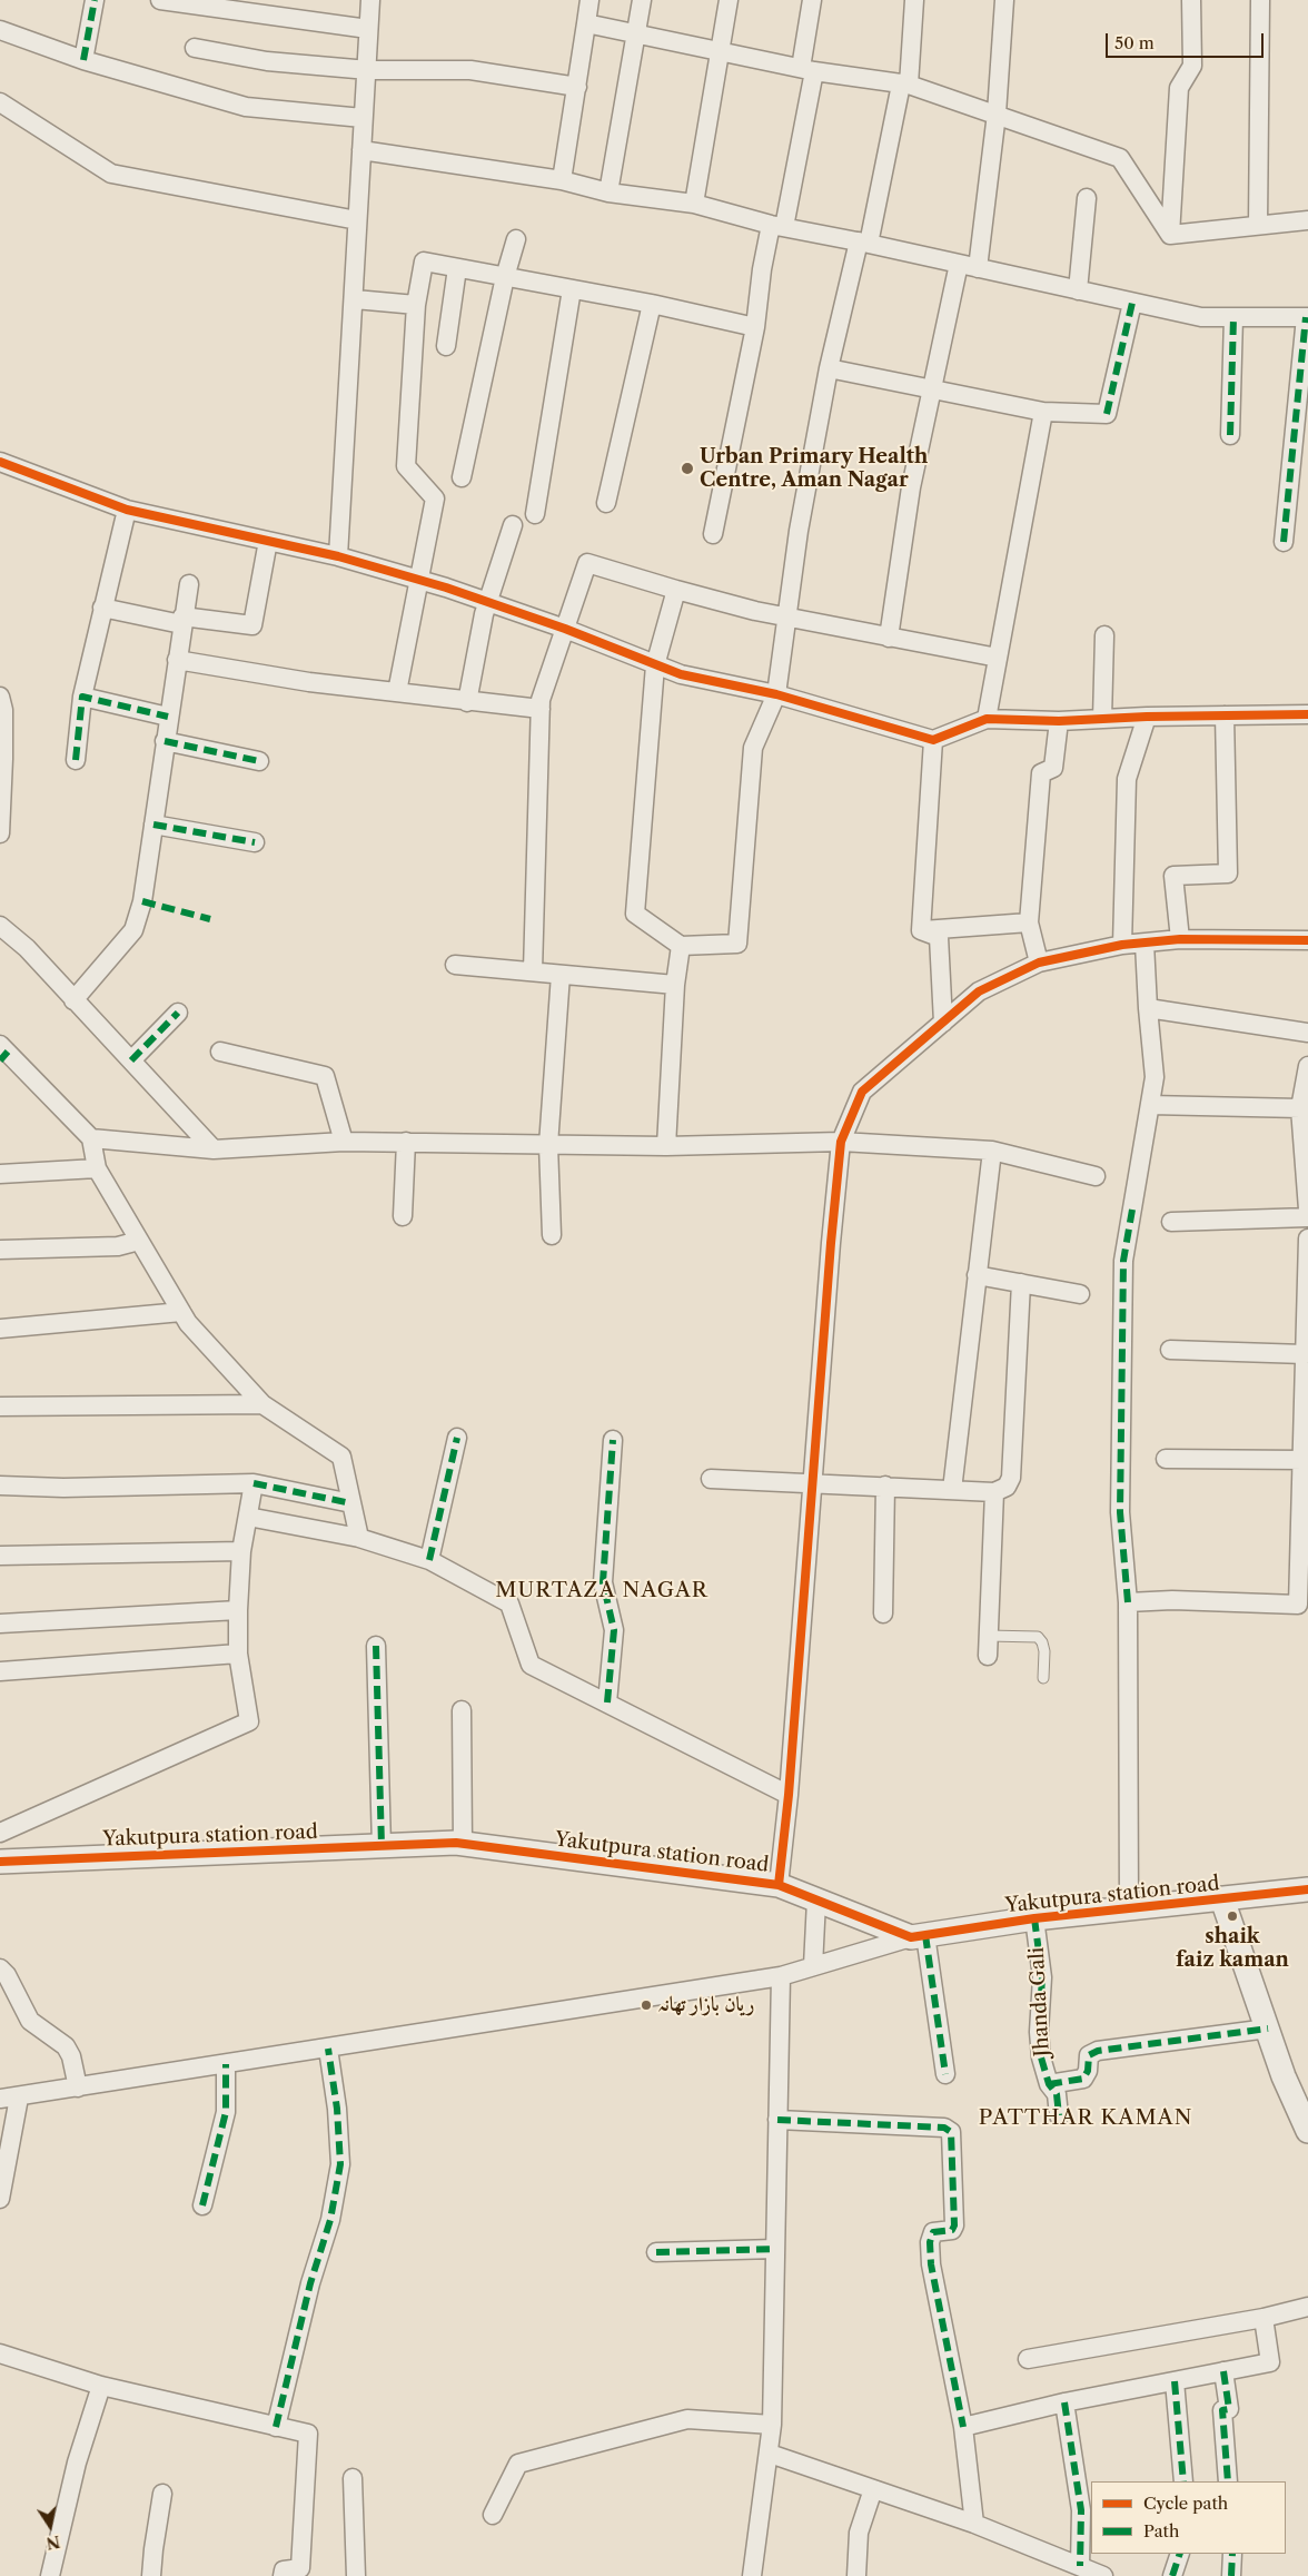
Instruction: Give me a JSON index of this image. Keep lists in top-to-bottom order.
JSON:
{
  "streets": {
    "street": ["Yakutpura station road", "Jhanda Gali"]
  },
  "crossings": [
    ["Yakutpura station road", "Jhanda Gali"]
  ],
  "districts": ["MURTAZA NAGAR", "PATTHAR KAMAN"],
  "places": ["Urban Primary Health Centre, Aman Nagar", "shaik faiz kaman", "ریان بازار تھانہ"],
  "legend": ["Cycle path", "Path"],
  "scale_bar": "50 m",
  "north": "bottom"
}
